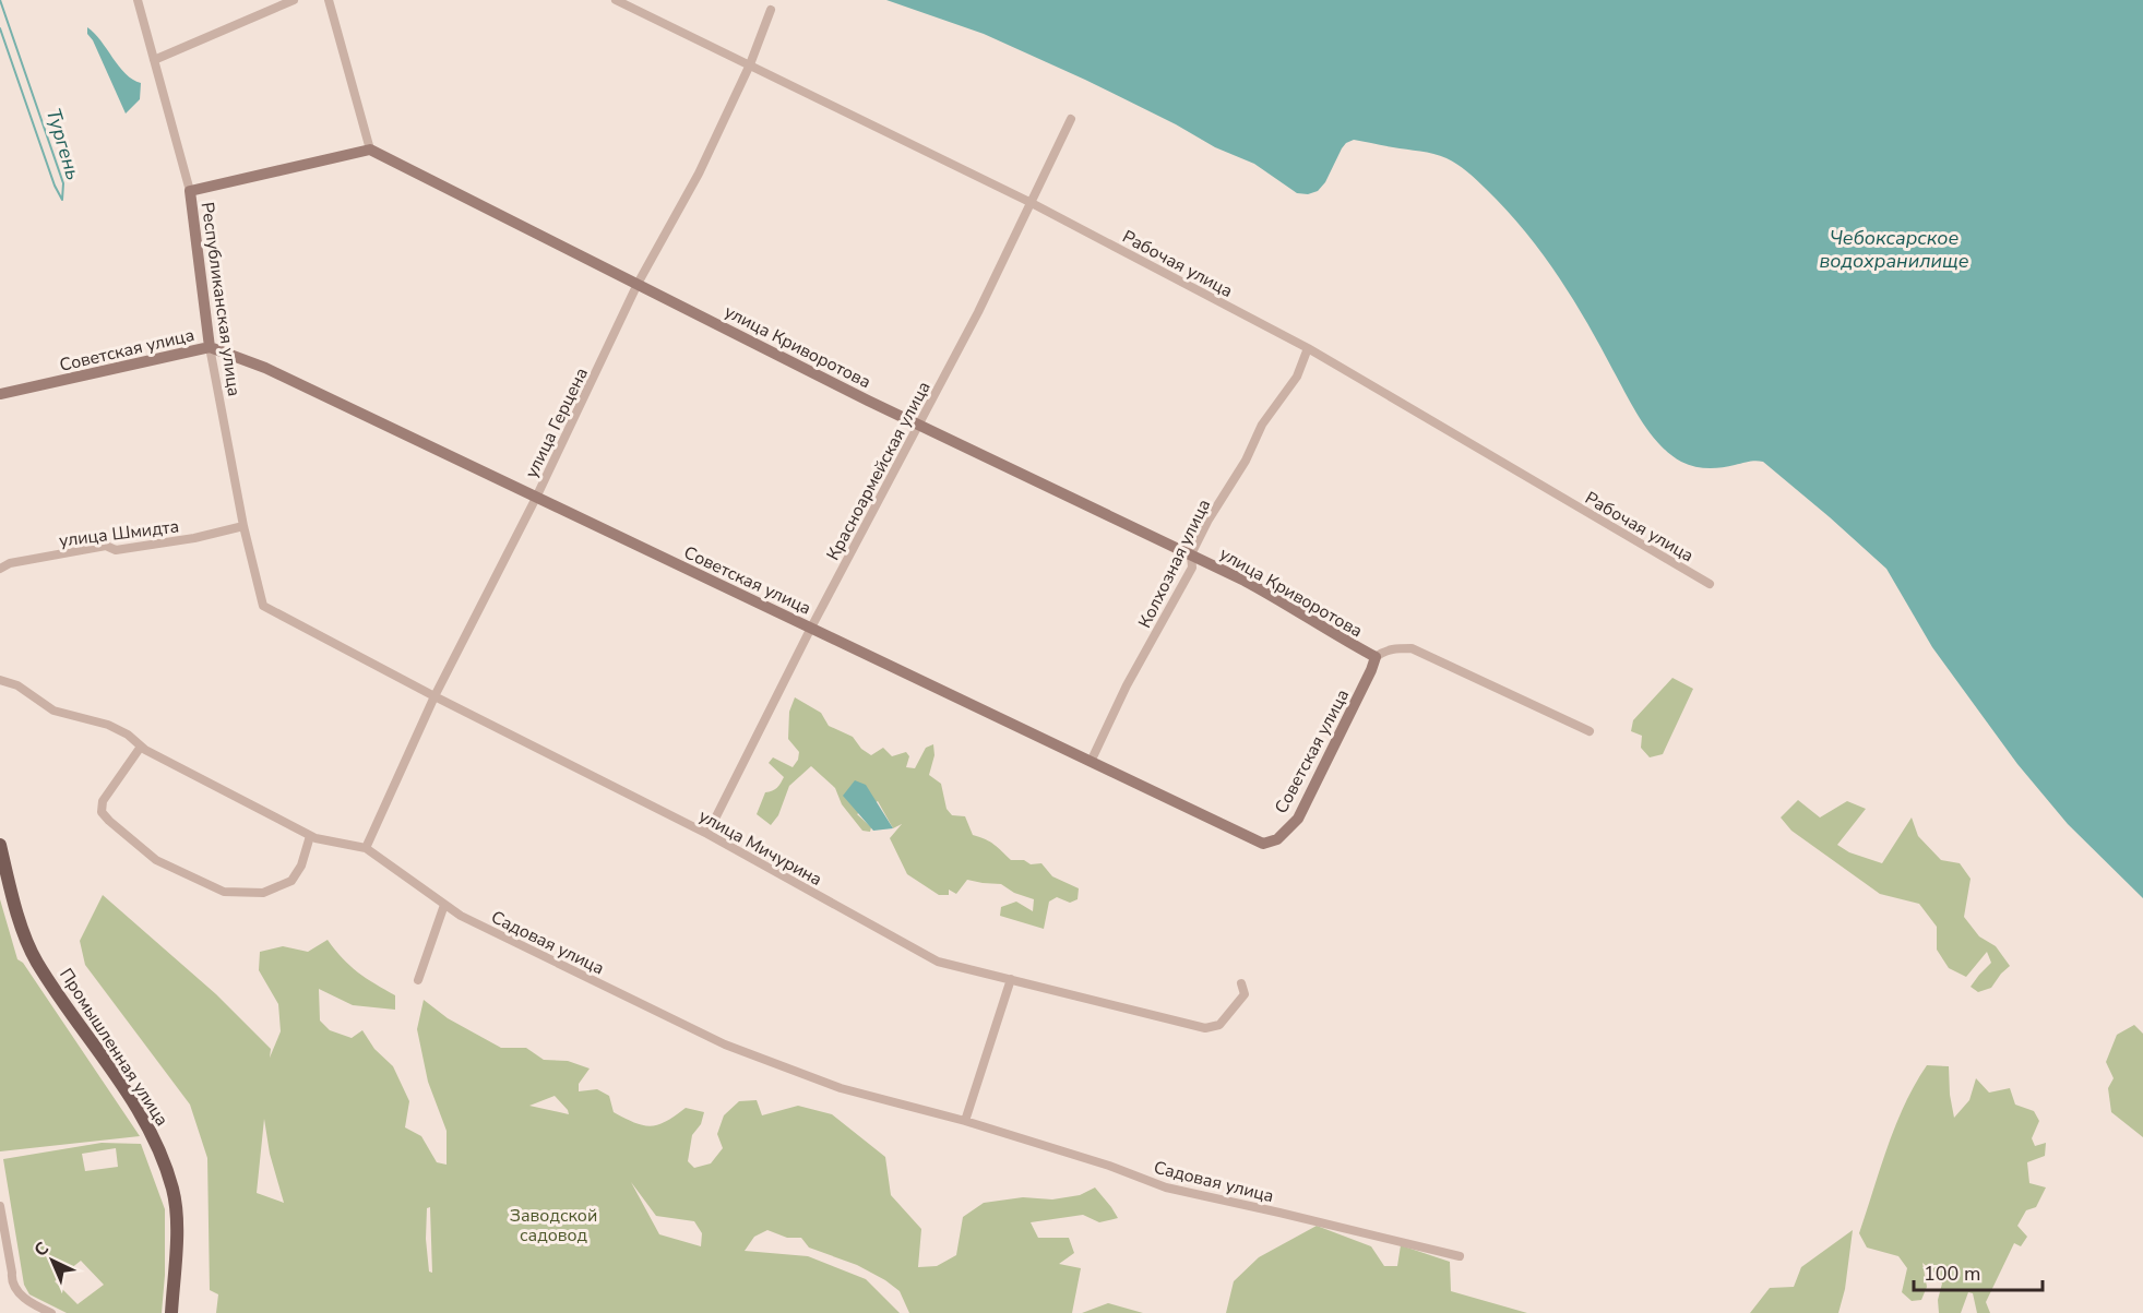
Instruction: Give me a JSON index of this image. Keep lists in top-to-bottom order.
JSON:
{
  "streets": {
    "main road": ["Промышленная улица"],
    "street": [
      "Рабочая улица",
      "Республиканская улица",
      "улица Криворотова",
      "Советская улица",
      "улица Герцена",
      "Красноармейская улица",
      "улица Шмидта",
      "Колхозная улица",
      "улица Мичурина",
      "Садовая улица"
    ]
  },
  "crossings": [
    ["Рабочая улица", "улица Герцена"],
    ["Рабочая улица", "Красноармейская улица"],
    ["Рабочая улица", "Колхозная улица"],
    ["Республиканская улица", "Советская улица"],
    ["Республиканская улица", "улица Шмидта"],
    ["Республиканская улица", "улица Мичурина"],
    ["улица Криворотова", "Советская улица"],
    ["улица Криворотова", "улица Герцена"],
    ["улица Криворотова", "Красноармейская улица"],
    ["улица Криворотова", "Колхозная улица"],
    ["Советская улица", "улица Герцена"],
    ["Советская улица", "Красноармейская улица"],
    ["Советская улица", "Колхозная улица"],
    ["улица Герцена", "улица Мичурина"],
    ["улица Герцена", "Садовая улица"],
    ["Красноармейская улица", "улица Мичурина"]
  ],
  "water": ["Тургень", "Чебоксарское водохранилище"],
  "parks": ["Заводской садовод"],
  "scale_bar": "100 m",
  "north": "top left"
}
